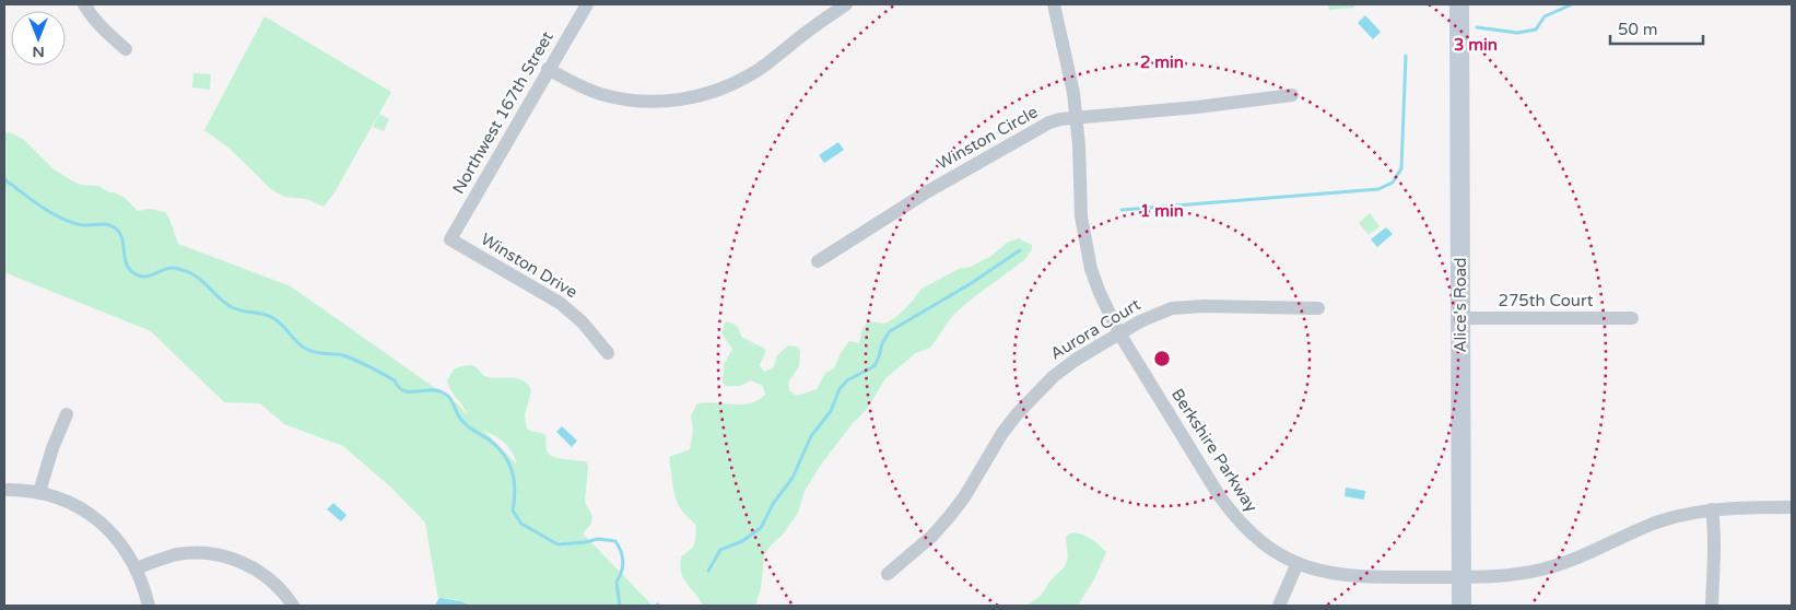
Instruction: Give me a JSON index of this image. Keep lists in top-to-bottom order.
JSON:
{
  "streets": {
    "main road": ["Alice's Road"],
    "street": [
      "Northwest 167th Street",
      "Winston Circle",
      "Winston Drive",
      "275th Court",
      "Aurora Court",
      "Berkshire Parkway"
    ]
  },
  "crossings": [
    ["Northwest 167th Street", "Winston Drive"],
    ["Winston Circle", "Berkshire Parkway"],
    ["275th Court", "Alice's Road"],
    ["Alice's Road", "Berkshire Parkway"],
    ["Aurora Court", "Berkshire Parkway"]
  ],
  "scale_bar": "50 m",
  "north": "bottom",
  "rings": ["3 min", "2 min", "1 min"]
}
